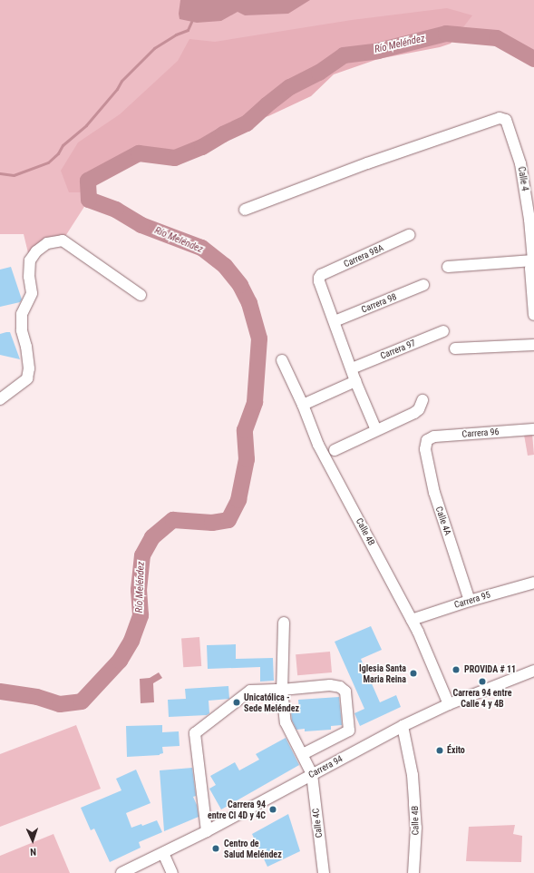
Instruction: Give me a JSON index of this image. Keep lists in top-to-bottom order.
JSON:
{
  "streets": {
    "street": [
      "Calle 4",
      "Carrera 98A",
      "Carrera 98",
      "Carrera 97",
      "Carrera 96",
      "Calle 4A",
      "Calle 4B",
      "Carrera 95",
      "Carrera 94",
      "Calle 4C"
    ]
  },
  "crossings": [
    ["Carrera 98A", "Carrera 98"],
    ["Carrera 96", "Calle 4A"],
    ["Calle 4A", "Carrera 95"],
    ["Calle 4B", "Carrera 95"],
    ["Calle 4B", "Carrera 94"],
    ["Carrera 94", "Calle 4C"]
  ],
  "water": ["Río Meléndez"],
  "places": [
    "PROVIDA # 11",
    "Iglesia Santa Maria Reina",
    "Carrera 94 entre Calle 4 y 4B",
    "Unicatólica - Sede Meléndez",
    "Éxito",
    "Carrera 94 entre Cl 4D y 4C",
    "Centro de Salud Meléndez"
  ],
  "north": "bottom"
}
